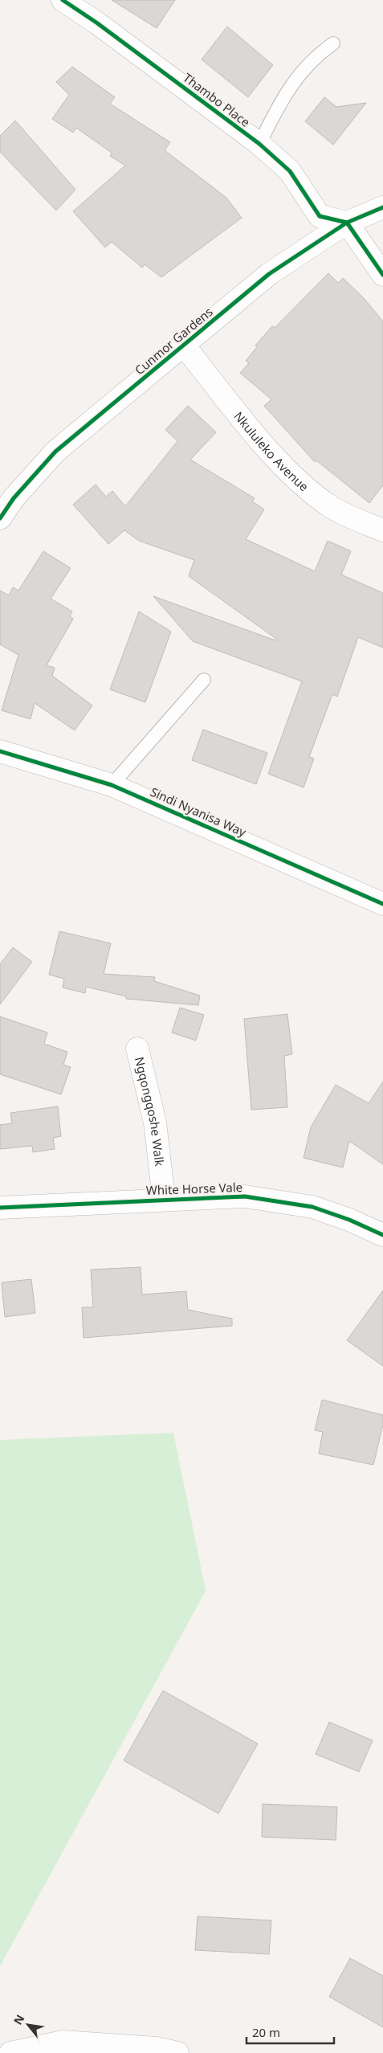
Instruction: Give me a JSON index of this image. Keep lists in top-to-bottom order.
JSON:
{
  "streets": {
    "street": [
      "Thambo Place",
      "Cunmor Gardens",
      "Nkululeko Avenue",
      "Sindi Nyanisa Way",
      "Ngqongqoshe Walk",
      "White Horse Vale"
    ]
  },
  "crossings": [
    ["Thambo Place", "Cunmor Gardens"],
    ["Cunmor Gardens", "Nkululeko Avenue"],
    ["Ngqongqoshe Walk", "White Horse Vale"]
  ],
  "scale_bar": "20 m",
  "north": "top left"
}
